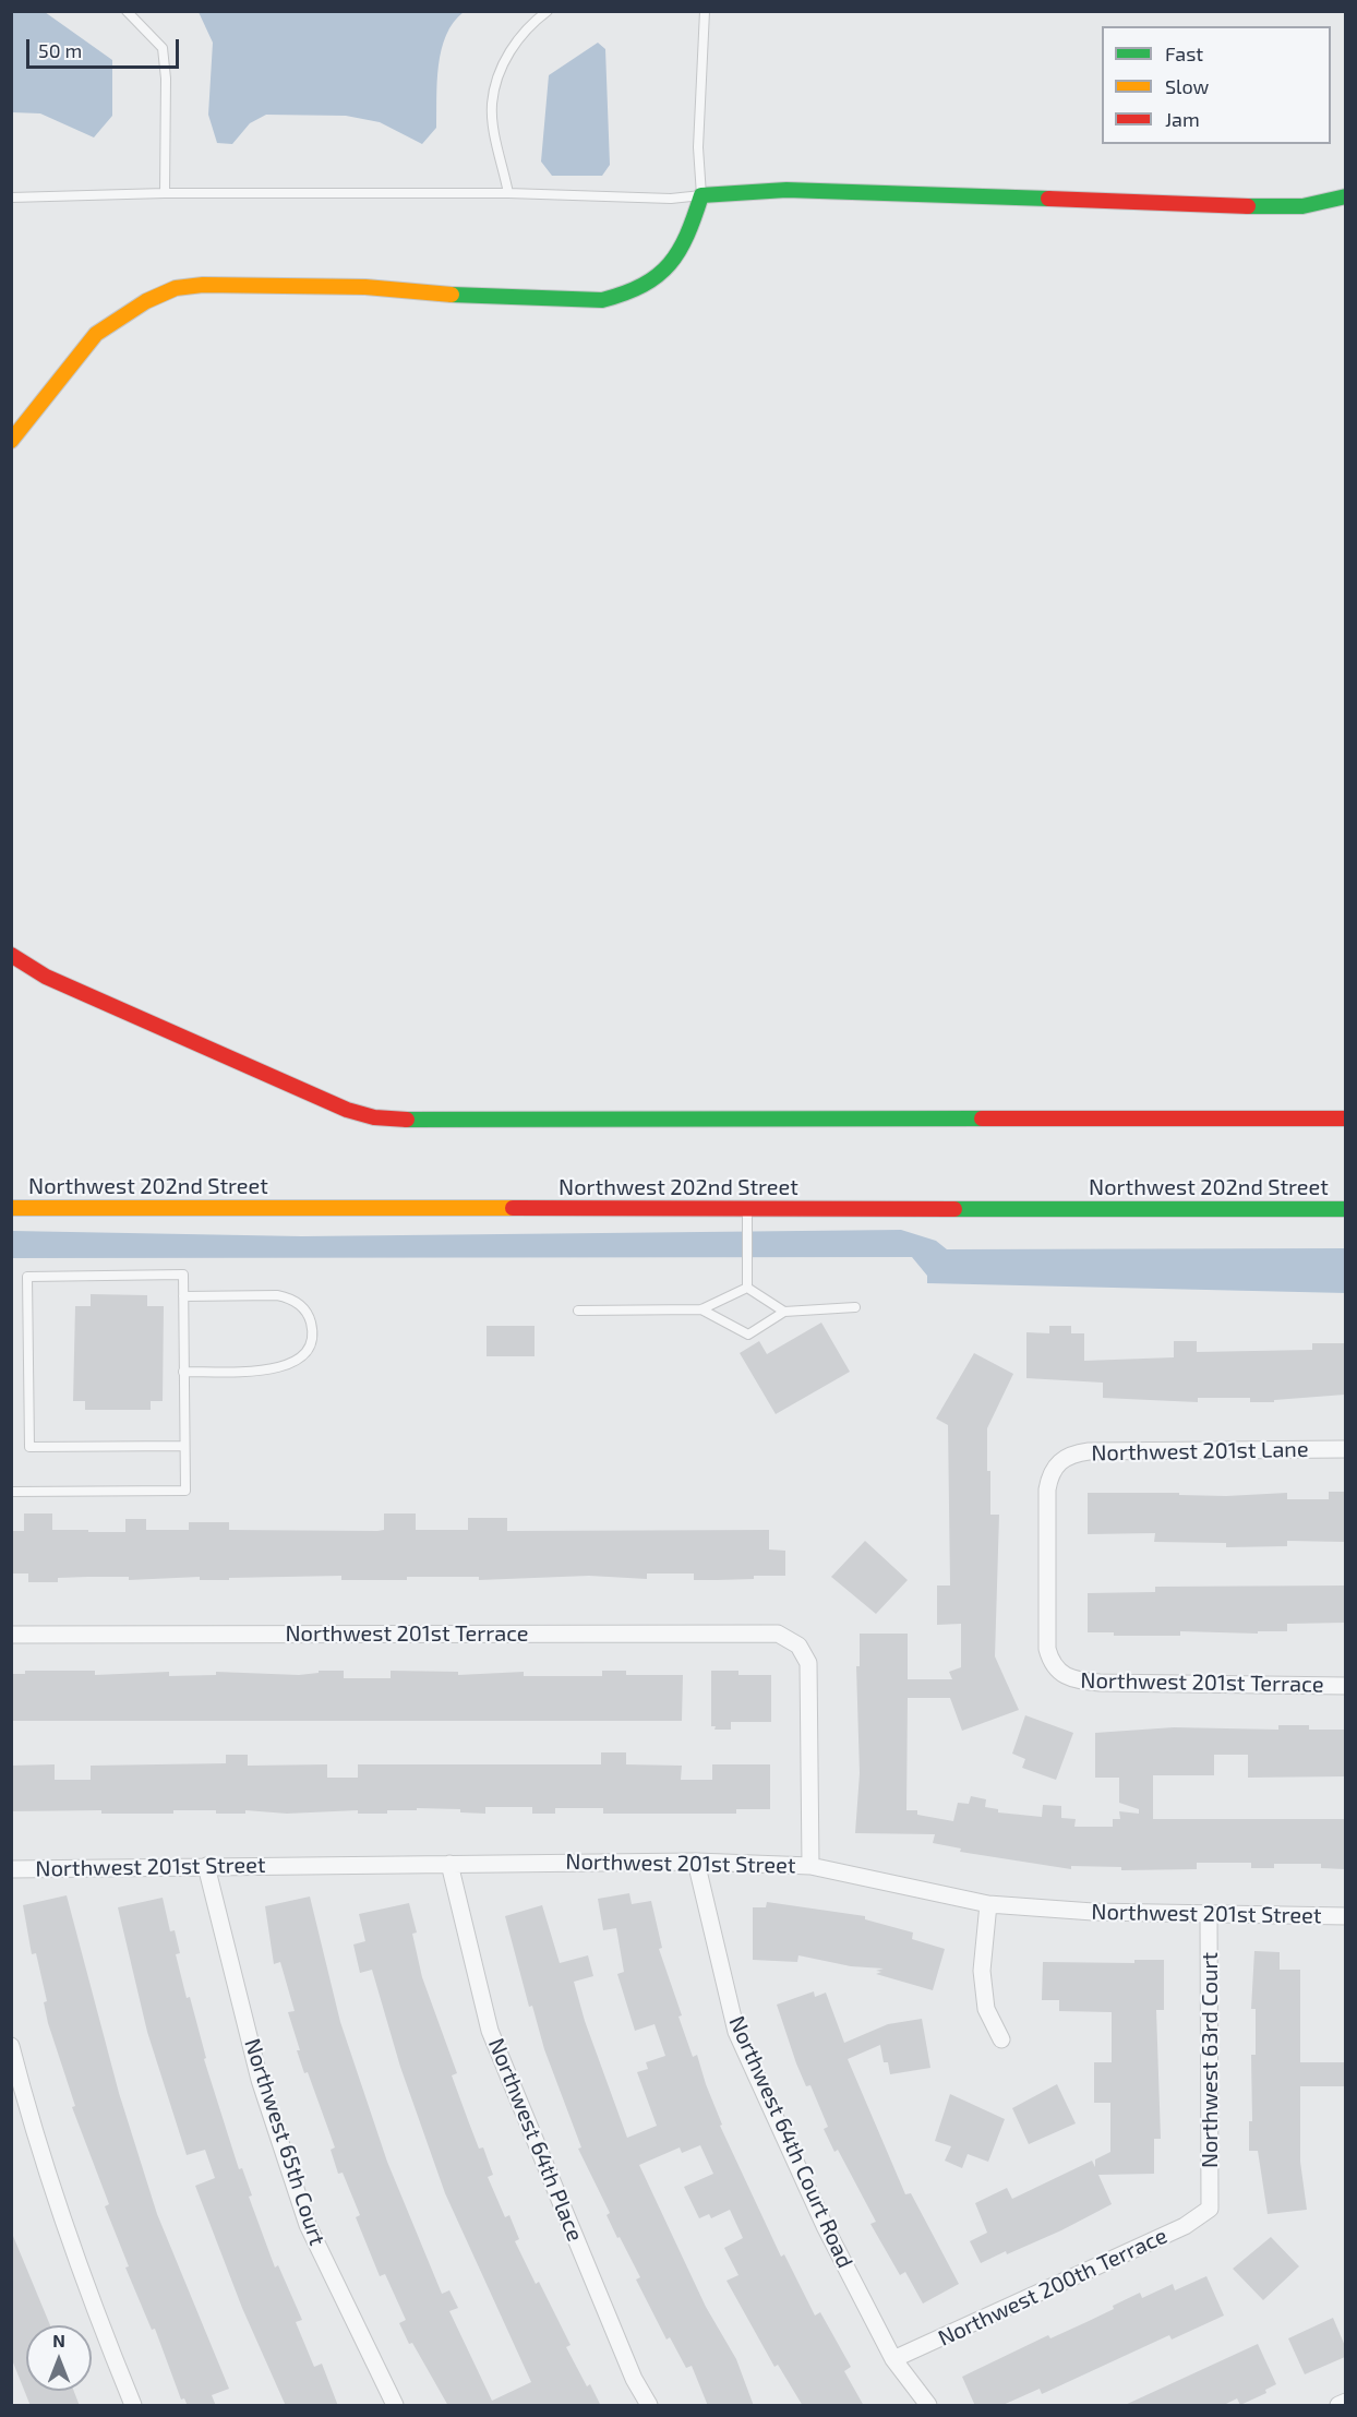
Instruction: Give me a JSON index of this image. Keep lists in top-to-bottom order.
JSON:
{
  "streets": {
    "street": [
      "Northwest 202nd Street",
      "Northwest 201st Lane",
      "Northwest 201st Terrace",
      "Northwest 201st Street",
      "Northwest 63rd Court",
      "Northwest 64th Place",
      "Northwest 65th Court",
      "Northwest 64th Court Road",
      "Northwest 200th Terrace"
    ]
  },
  "crossings": [
    ["Northwest 201st Lane", "Northwest 201st Terrace"],
    ["Northwest 201st Terrace", "Northwest 201st Street"],
    ["Northwest 201st Street", "Northwest 63rd Court"],
    ["Northwest 201st Street", "Northwest 64th Place"],
    ["Northwest 201st Street", "Northwest 65th Court"],
    ["Northwest 201st Street", "Northwest 64th Court Road"],
    ["Northwest 63rd Court", "Northwest 200th Terrace"],
    ["Northwest 64th Court Road", "Northwest 200th Terrace"]
  ],
  "legend": ["Fast", "Slow", "Jam"],
  "scale_bar": "50 m",
  "north": "top"
}
